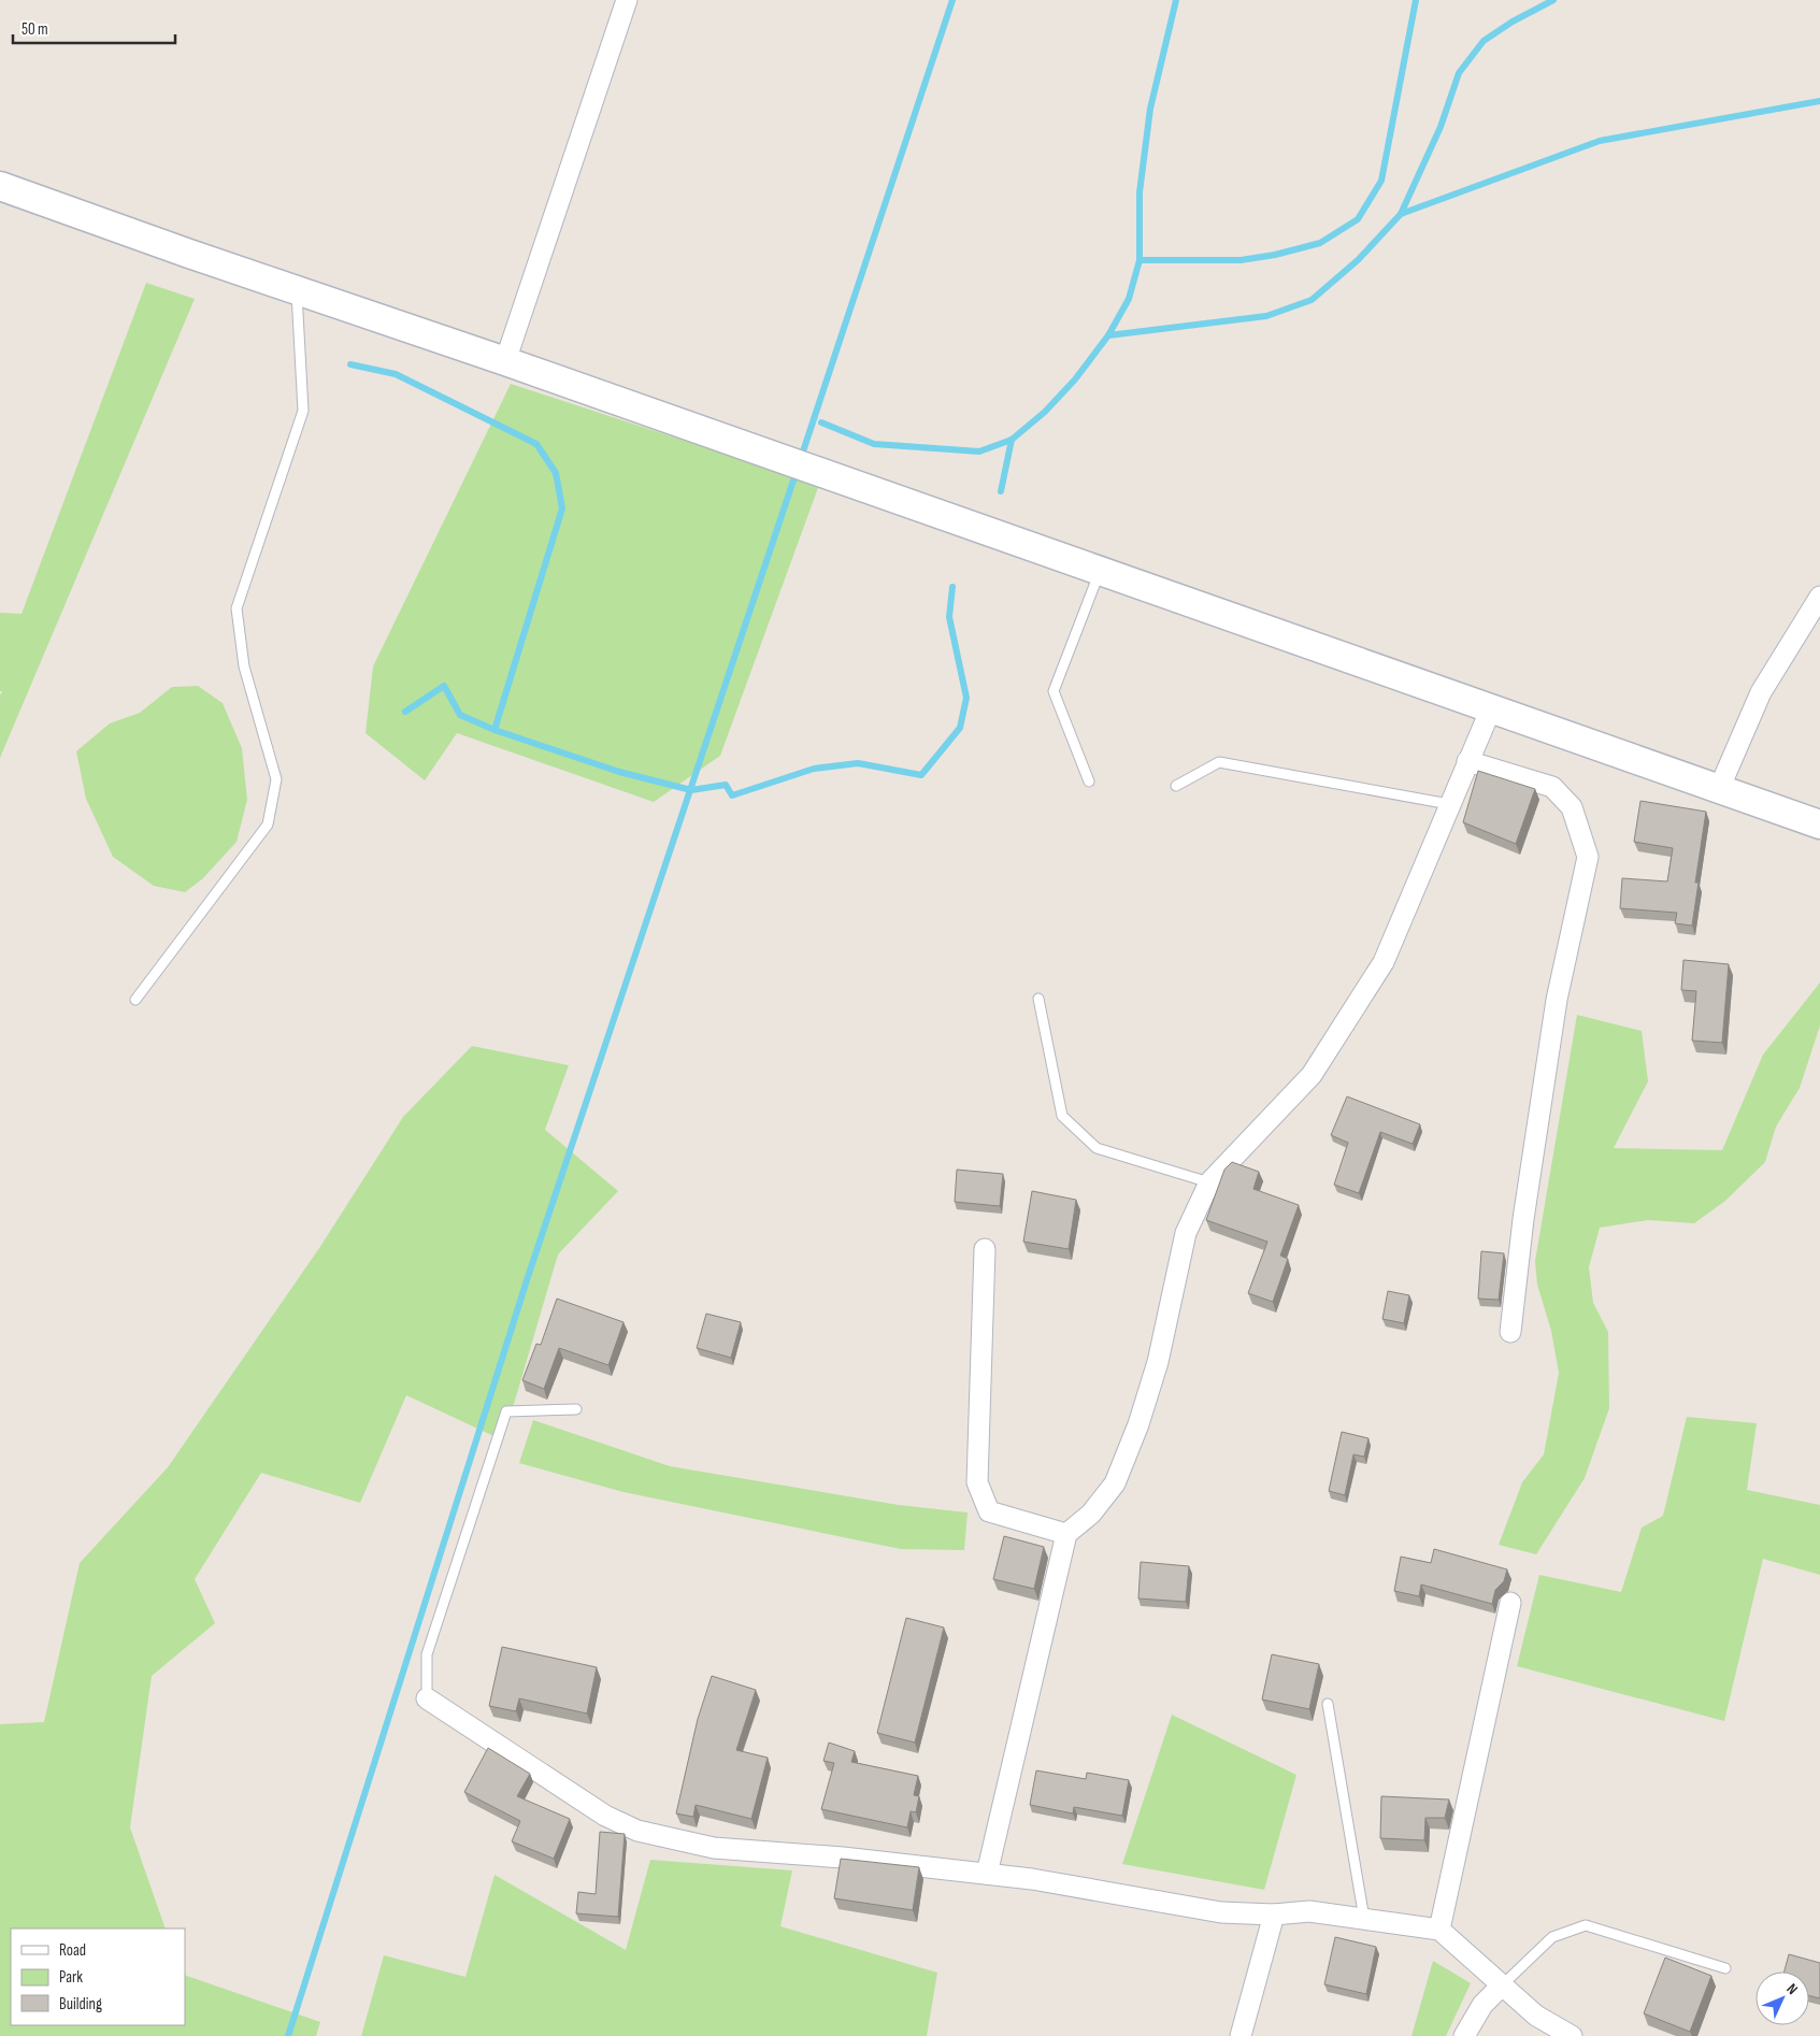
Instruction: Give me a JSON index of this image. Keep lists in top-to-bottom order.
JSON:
{
  "legend": ["Road", "Park", "Building"],
  "scale_bar": "50 m",
  "north": "top right"
}
